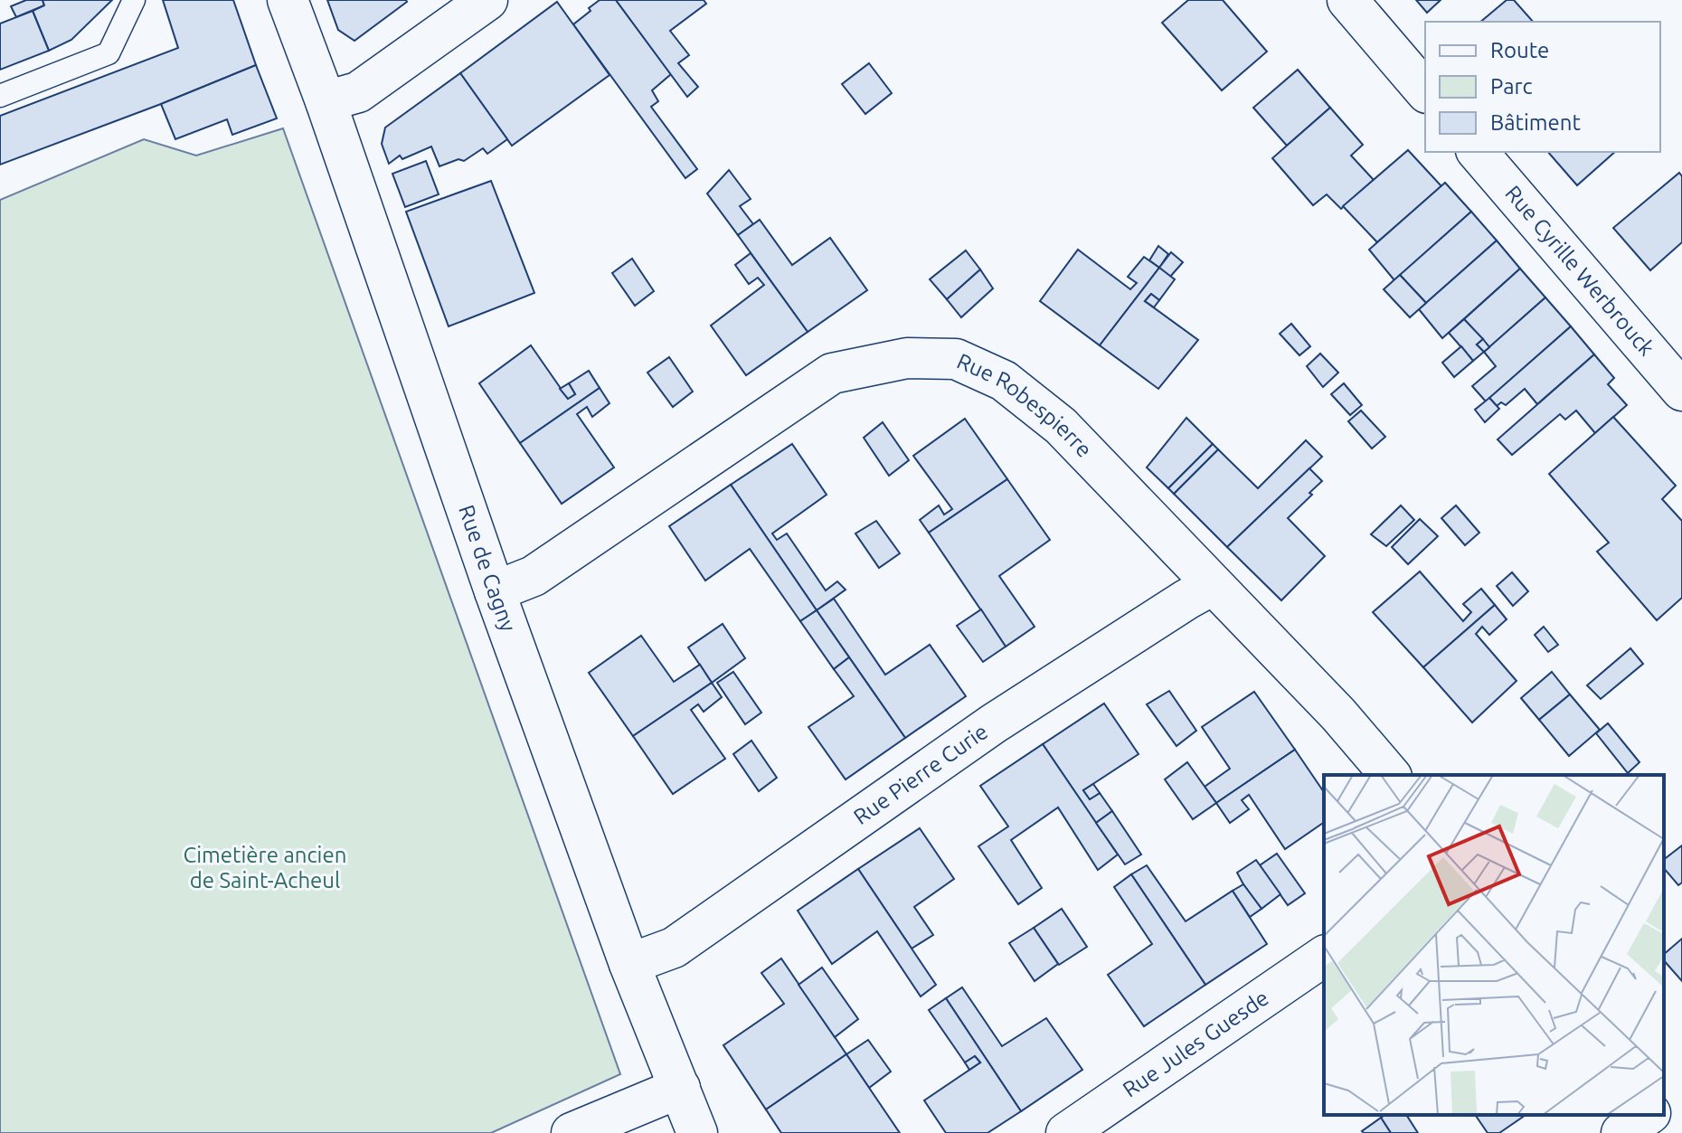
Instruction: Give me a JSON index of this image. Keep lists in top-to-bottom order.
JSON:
{
  "streets": {
    "street": [
      "Rue Cyrille Werbrouck",
      "Rue Robespierre",
      "Rue de Cagny",
      "Rue Pierre Curie",
      "Rue Jules Guesde"
    ]
  },
  "crossings": [
    ["Rue Robespierre", "Rue de Cagny"],
    ["Rue Robespierre", "Rue Pierre Curie"],
    ["Rue de Cagny", "Rue Pierre Curie"]
  ],
  "parks": ["Cimetière ancien de Saint-Acheul"],
  "legend": ["Route", "Parc", "Bâtiment"]
}
